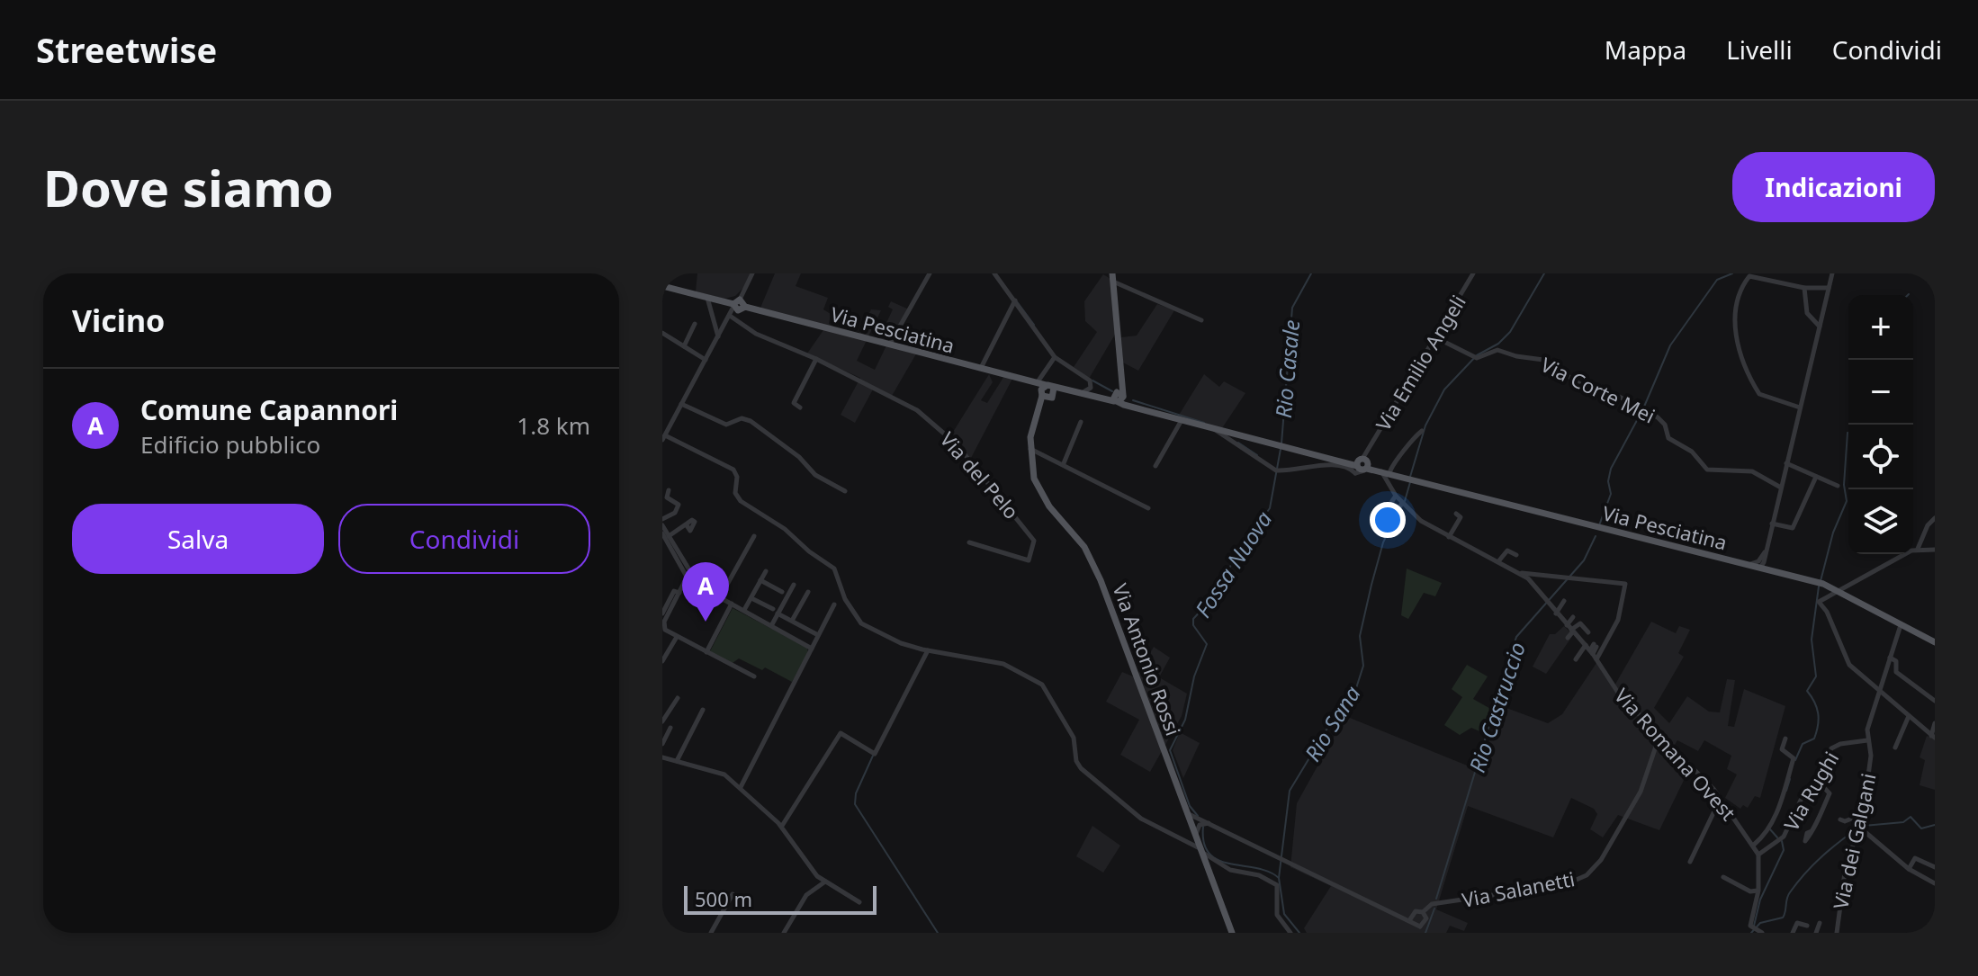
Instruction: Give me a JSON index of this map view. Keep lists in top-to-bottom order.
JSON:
{
  "streets": {
    "main road": ["Via Pesciatina", "Via Antonio Rossi"],
    "street": [
      "Via Emilio Angeli",
      "Via Corte Mei",
      "Via del Pelo",
      "Via Romana Ovest",
      "Via Rughi",
      "Via dei Galgani",
      "Via Salanetti"
    ]
  },
  "crossings": [
    ["Via Pesciatina", "Via Emilio Angeli"],
    ["Via Pesciatina", "Via del Pelo"],
    ["Via Pesciatina", "Via Antonio Rossi"],
    ["Via Pesciatina", "Via dei Galgani"],
    ["Via Emilio Angeli", "Via Corte Mei"],
    ["Via Romana Ovest", "Via Rughi"],
    ["Via Romana Ovest", "Via Salanetti"],
    ["Via Rughi", "Via dei Galgani"]
  ],
  "water": [
    "Rio Casale",
    "Fossa Nuova",
    "Rio Castruccio",
    "Rio Sana"
  ],
  "scale_bar": "500 m",
  "page": {
    "header": "Streetwise",
    "nav": ["Mappa", "Livelli", "Condividi"],
    "buttons": [
      "Indicazioni",
      ["Salva", "Condividi"]
    ],
    "title": "Dove siamo",
    "heading": "Vicino",
    "map_buttons": ["+", "−"],
    "list": [
      {
        "mark": "A",
        "name": "Comune Capannori",
        "note": "Edificio pubblico",
        "value": "1.8 km"
      }
    ],
    "pins": "A",
    "scale": "500 m"
  }
}
